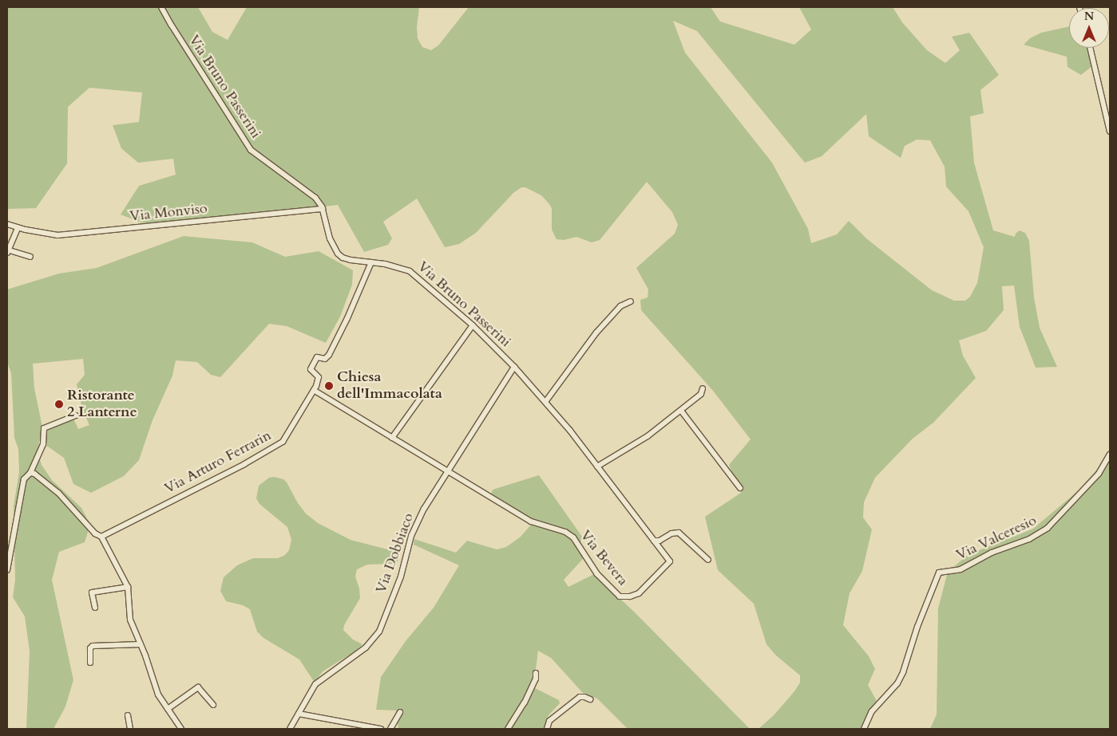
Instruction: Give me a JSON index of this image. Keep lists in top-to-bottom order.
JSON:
{
  "streets": {
    "street": [
      "Via Bruno Passerini",
      "Via Monviso",
      "Via Arturo Ferrarin",
      "Via Valceresio",
      "Via Dobbiaco",
      "Via Bevera"
    ]
  },
  "crossings": [
    ["Via Bruno Passerini", "Via Monviso"],
    ["Via Bruno Passerini", "Via Arturo Ferrarin"],
    ["Via Bruno Passerini", "Via Dobbiaco"],
    ["Via Bruno Passerini", "Via Bevera"],
    ["Via Dobbiaco", "Via Bevera"]
  ],
  "places": ["Chiesa dell'Immacolata", "Ristorante 2 Lanterne"],
  "north": "top"
}
